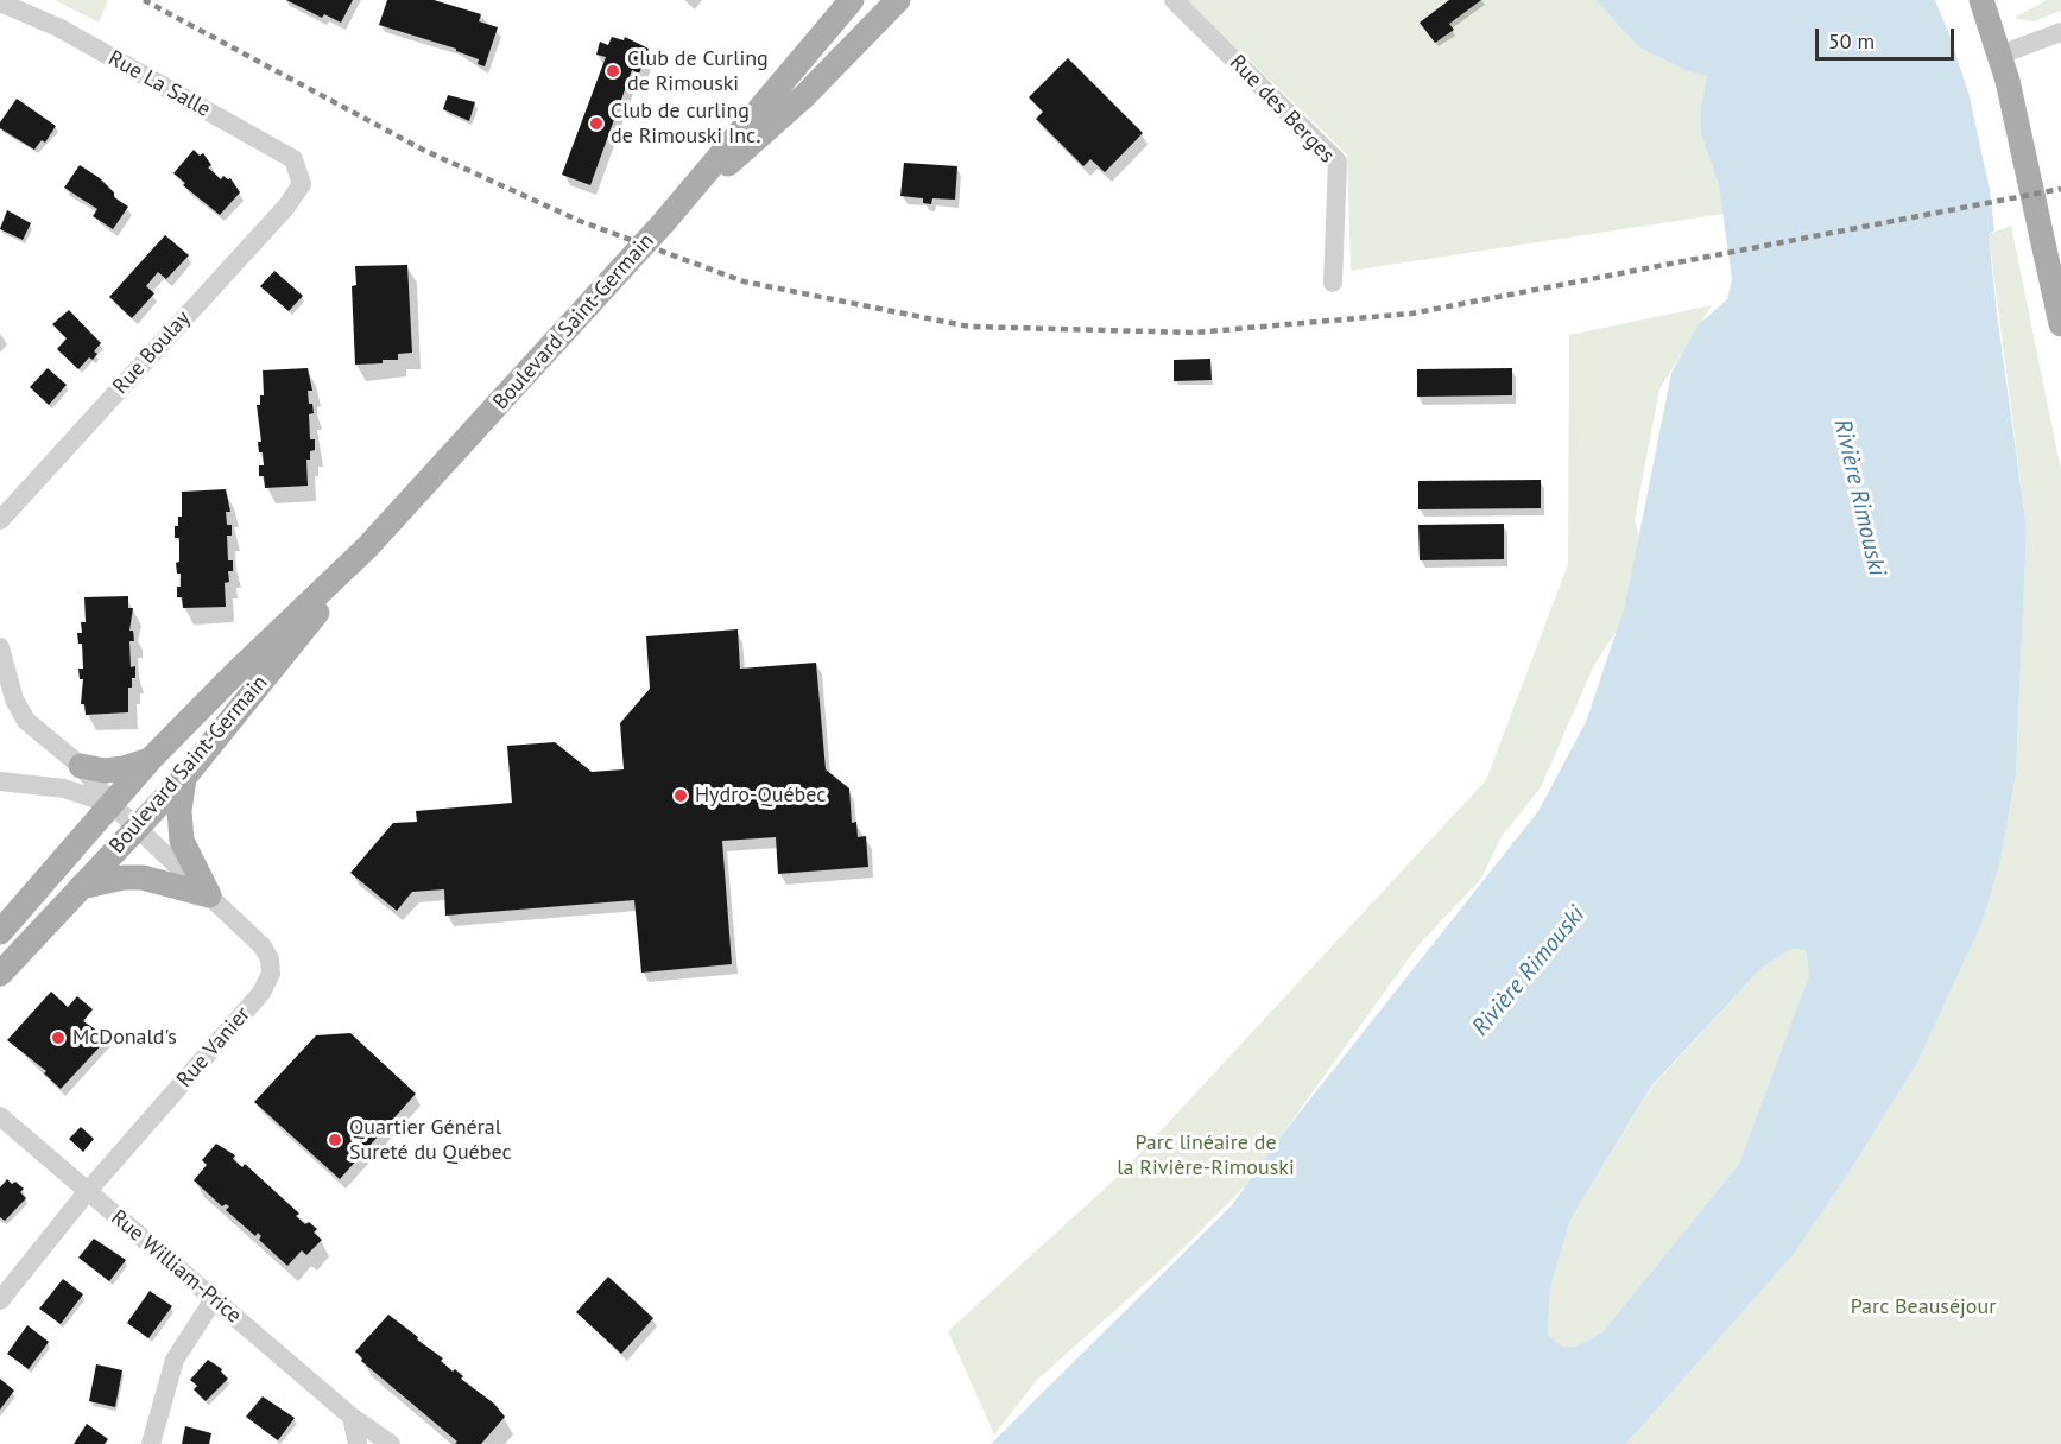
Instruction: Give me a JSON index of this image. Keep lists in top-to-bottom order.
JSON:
{
  "streets": {
    "main road": ["Boulevard Saint-Germain"],
    "street": [
      "Rue La Salle",
      "Rue des Berges",
      "Rue Boulay",
      "Rue Vanier",
      "Rue William-Price"
    ]
  },
  "crossings": [
    ["Rue La Salle", "Rue Boulay"],
    ["Boulevard Saint-Germain", "Rue Vanier"],
    ["Rue Vanier", "Rue William-Price"]
  ],
  "water": ["Rivière Rimouski"],
  "parks": ["Parc linéaire de la Rivière-Rimouski", "Parc Beauséjour"],
  "places": [
    "Club de Curling de Rimouski",
    "Club de curling de Rimouski Inc.",
    "Hydro-Québec",
    "McDonald's",
    "Quartier Général Sureté du Québec"
  ],
  "scale_bar": "50 m"
}
